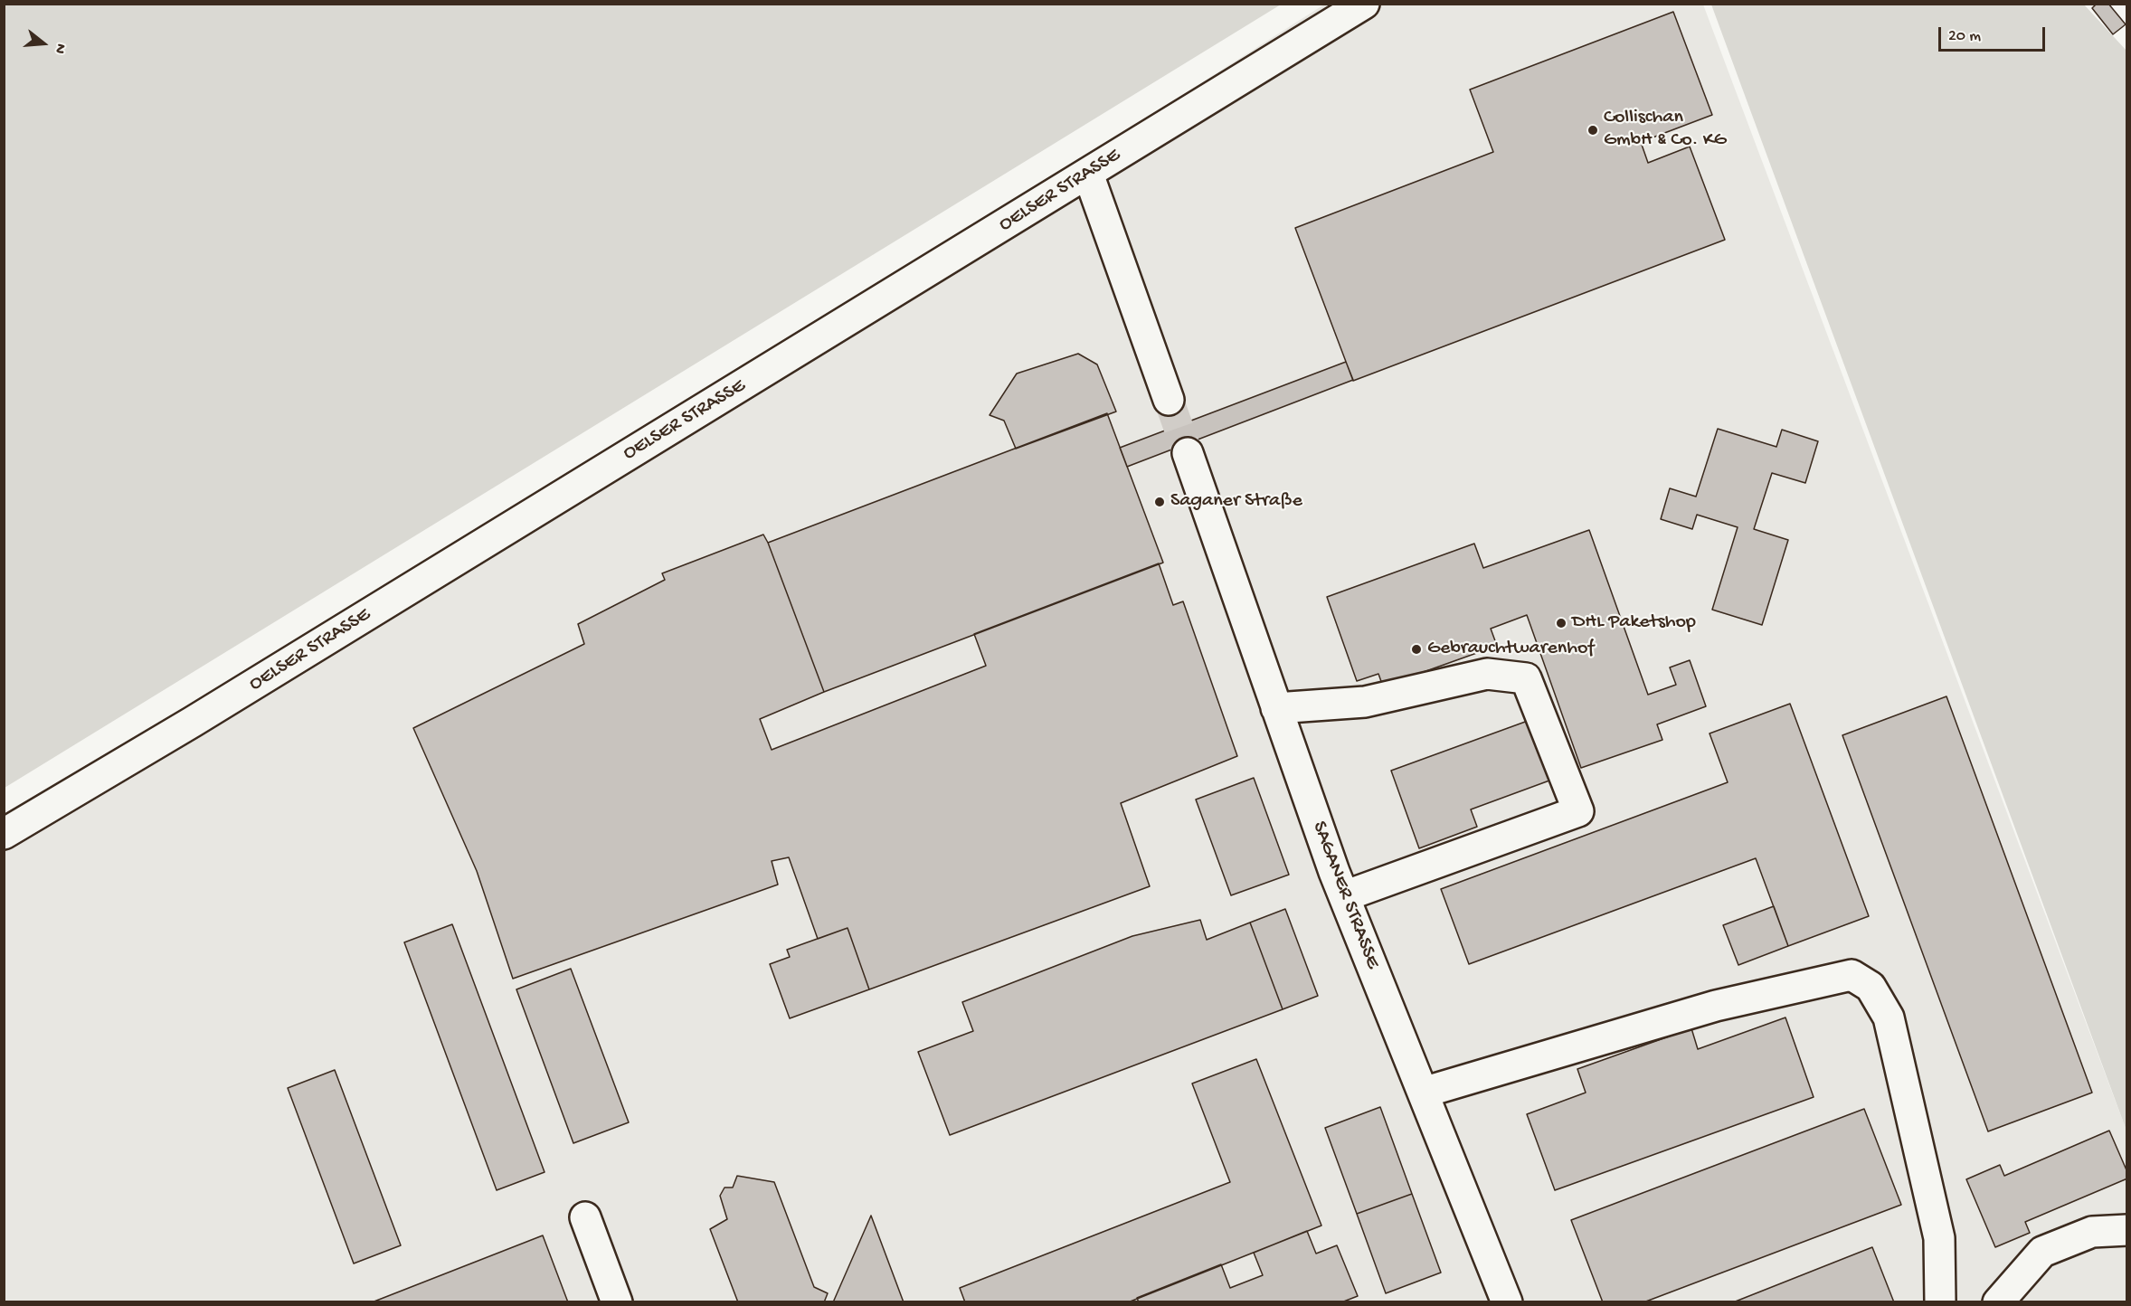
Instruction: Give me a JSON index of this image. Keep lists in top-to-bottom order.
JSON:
{
  "streets": {
    "main road": ["OELSER STRASSE", "SAGANER STRASSE"]
  },
  "places": [
    "Collischan GmbH & Co. KG",
    "Saganer Straße",
    "DHL Paketshop",
    "Gebrauchtwarenhof"
  ],
  "scale_bar": "20 m",
  "north": "right"
}
